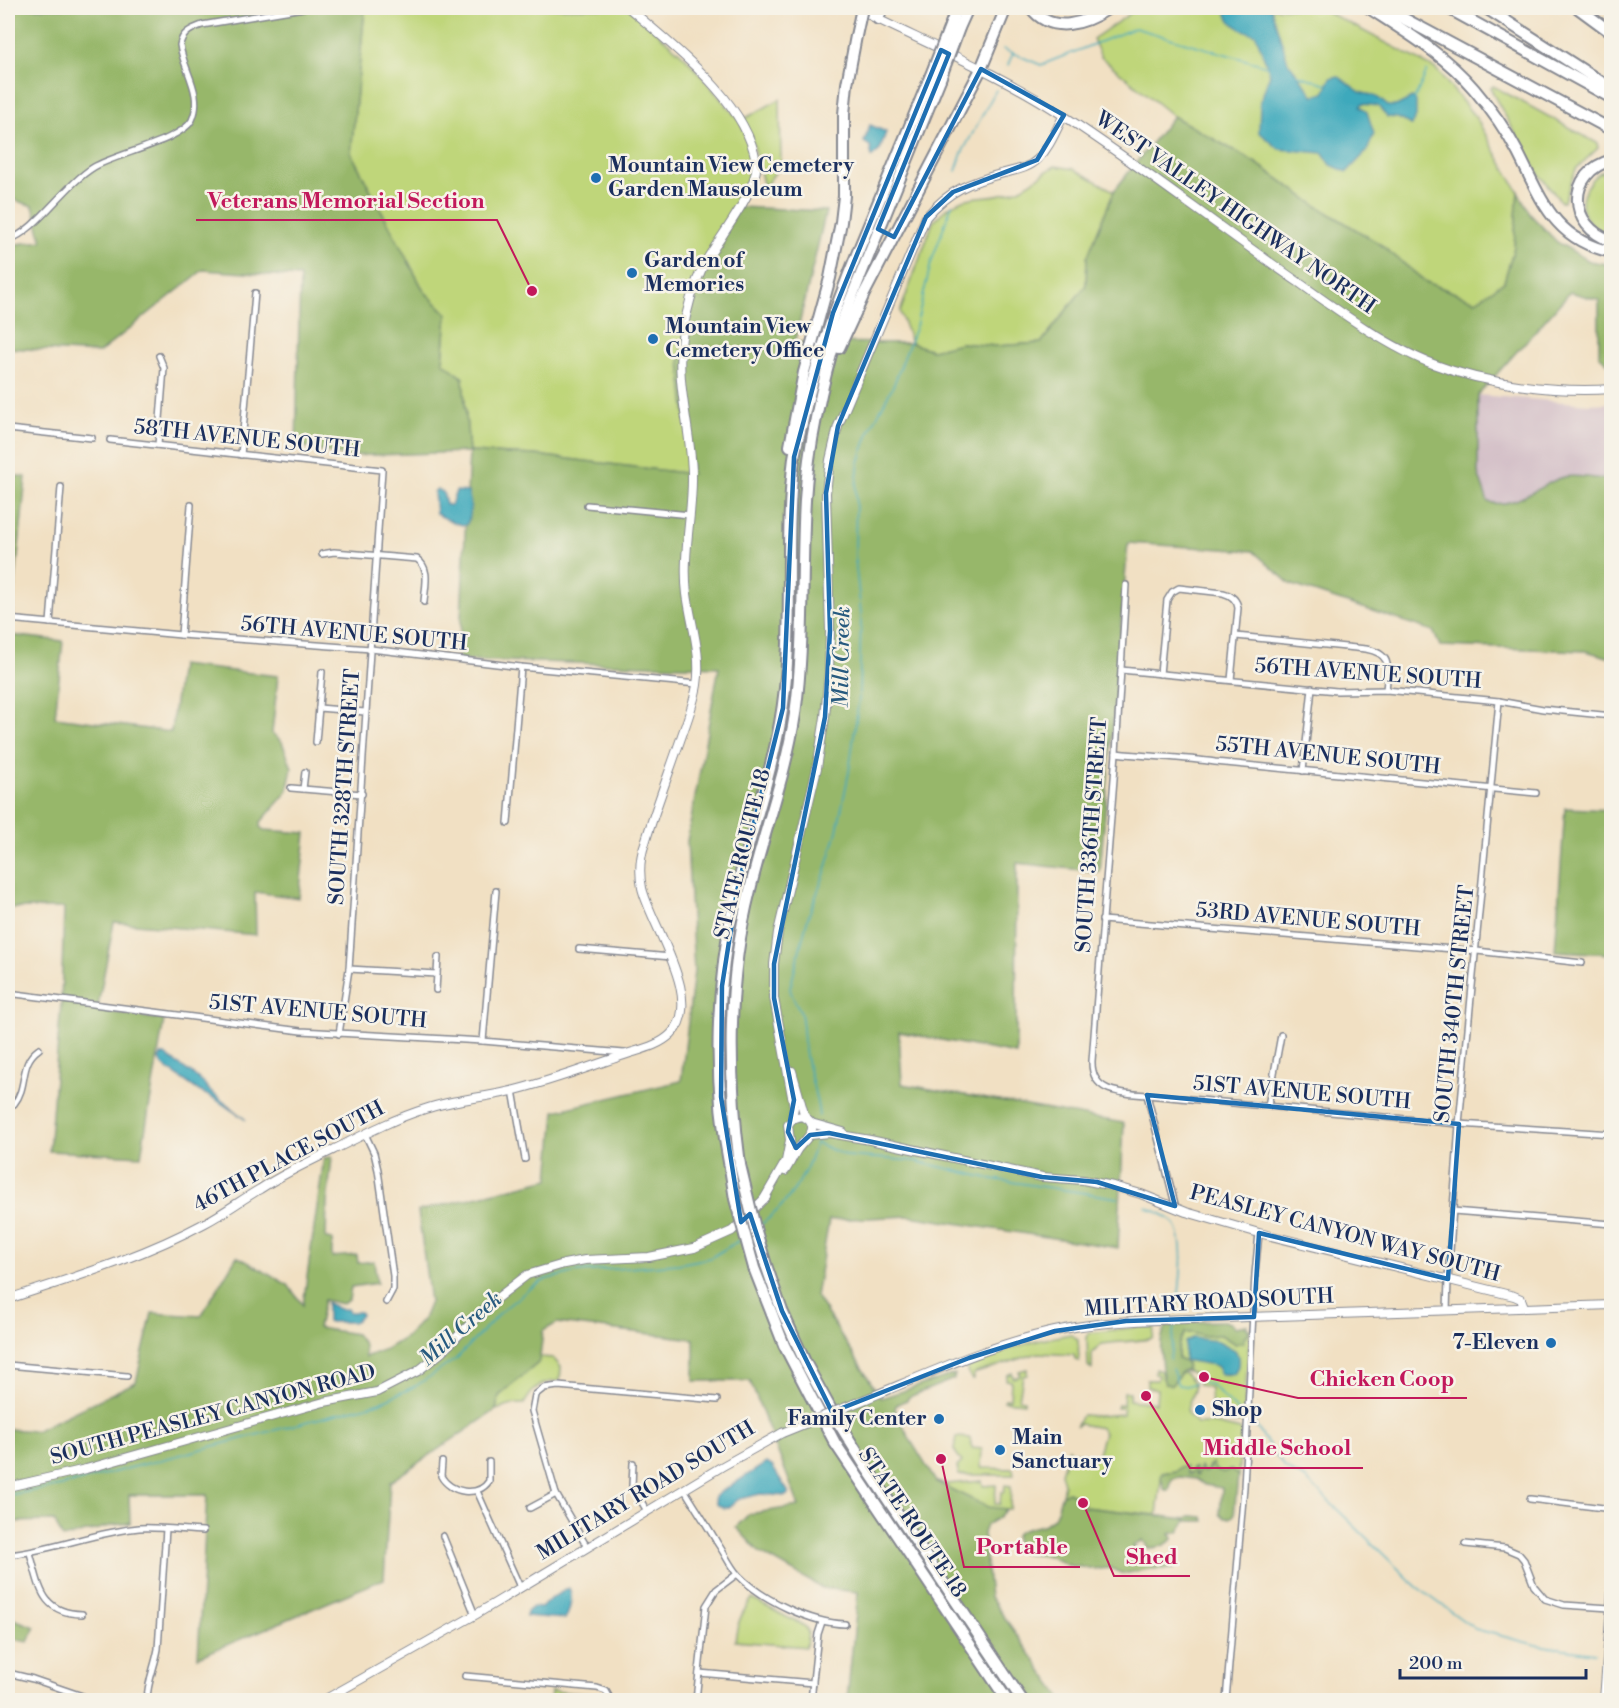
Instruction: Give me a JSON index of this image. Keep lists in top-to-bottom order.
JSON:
{
  "streets": {
    "highway": ["STATE ROUTE 18"],
    "main road": [
      "WEST VALLEY HIGHWAY NORTH",
      "46TH PLACE SOUTH",
      "PEASLEY CANYON WAY SOUTH",
      "MILITARY ROAD SOUTH",
      "SOUTH PEASLEY CANYON ROAD"
    ],
    "street": [
      "58TH AVENUE SOUTH",
      "56TH AVENUE SOUTH",
      "55TH AVENUE SOUTH",
      "SOUTH 328TH STREET",
      "SOUTH 336TH STREET",
      "53RD AVENUE SOUTH",
      "SOUTH 340TH STREET",
      "51ST AVENUE SOUTH"
    ]
  },
  "crossings": [
    ["58TH AVENUE SOUTH", "SOUTH 328TH STREET"],
    ["56TH AVENUE SOUTH", "SOUTH 328TH STREET"],
    ["56TH AVENUE SOUTH", "SOUTH 336TH STREET"],
    ["56TH AVENUE SOUTH", "SOUTH 340TH STREET"],
    ["56TH AVENUE SOUTH", "46TH PLACE SOUTH"],
    ["55TH AVENUE SOUTH", "SOUTH 336TH STREET"],
    ["55TH AVENUE SOUTH", "SOUTH 340TH STREET"],
    ["SOUTH 328TH STREET", "51ST AVENUE SOUTH"],
    ["SOUTH 336TH STREET", "53RD AVENUE SOUTH"],
    ["SOUTH 336TH STREET", "51ST AVENUE SOUTH"],
    ["53RD AVENUE SOUTH", "SOUTH 340TH STREET"],
    ["SOUTH 340TH STREET", "51ST AVENUE SOUTH"],
    ["SOUTH 340TH STREET", "PEASLEY CANYON WAY SOUTH"],
    ["SOUTH 340TH STREET", "MILITARY ROAD SOUTH"],
    ["51ST AVENUE SOUTH", "46TH PLACE SOUTH"],
    ["PEASLEY CANYON WAY SOUTH", "MILITARY ROAD SOUTH"],
    ["PEASLEY CANYON WAY SOUTH", "SOUTH PEASLEY CANYON ROAD"]
  ],
  "water": ["Mill Creek"],
  "places": [
    "Mountain View Cemetery Garden Mausoleum",
    "Garden of Memories",
    "Veterans Memorial Section",
    "Mountain View Cemetery Office",
    "7-Eleven",
    "Chicken Coop",
    "Middle School",
    "Shop",
    "Family Center",
    "Main Sanctuary",
    "Portable",
    "Shed"
  ],
  "scale_bar": "200 m"
}
